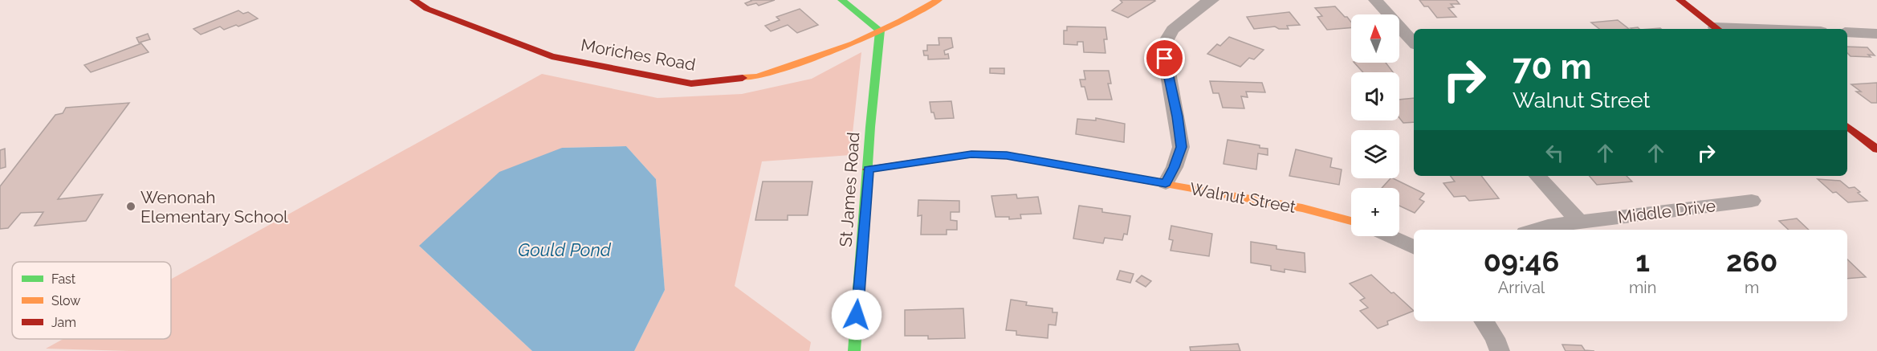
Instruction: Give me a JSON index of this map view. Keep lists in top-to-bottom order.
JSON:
{
  "streets": {
    "street": [
      "Moriches Road",
      "St James Road",
      "Walnut Street",
      "Middle Drive"
    ]
  },
  "crossings": [
    ["Moriches Road", "St James Road"],
    ["St James Road", "Walnut Street"]
  ],
  "water": ["Gould Pond"],
  "places": ["Wenonah Elementary School"],
  "legend": ["Fast", "Slow", "Jam"],
  "north": "top",
  "page": {
    "map_buttons": "+",
    "turn": ["70 m", "Walnut Street"],
    "eta": [
      "09:46",
      "Arrival",
      "1",
      "min",
      "260",
      "m"
    ]
  }
}
